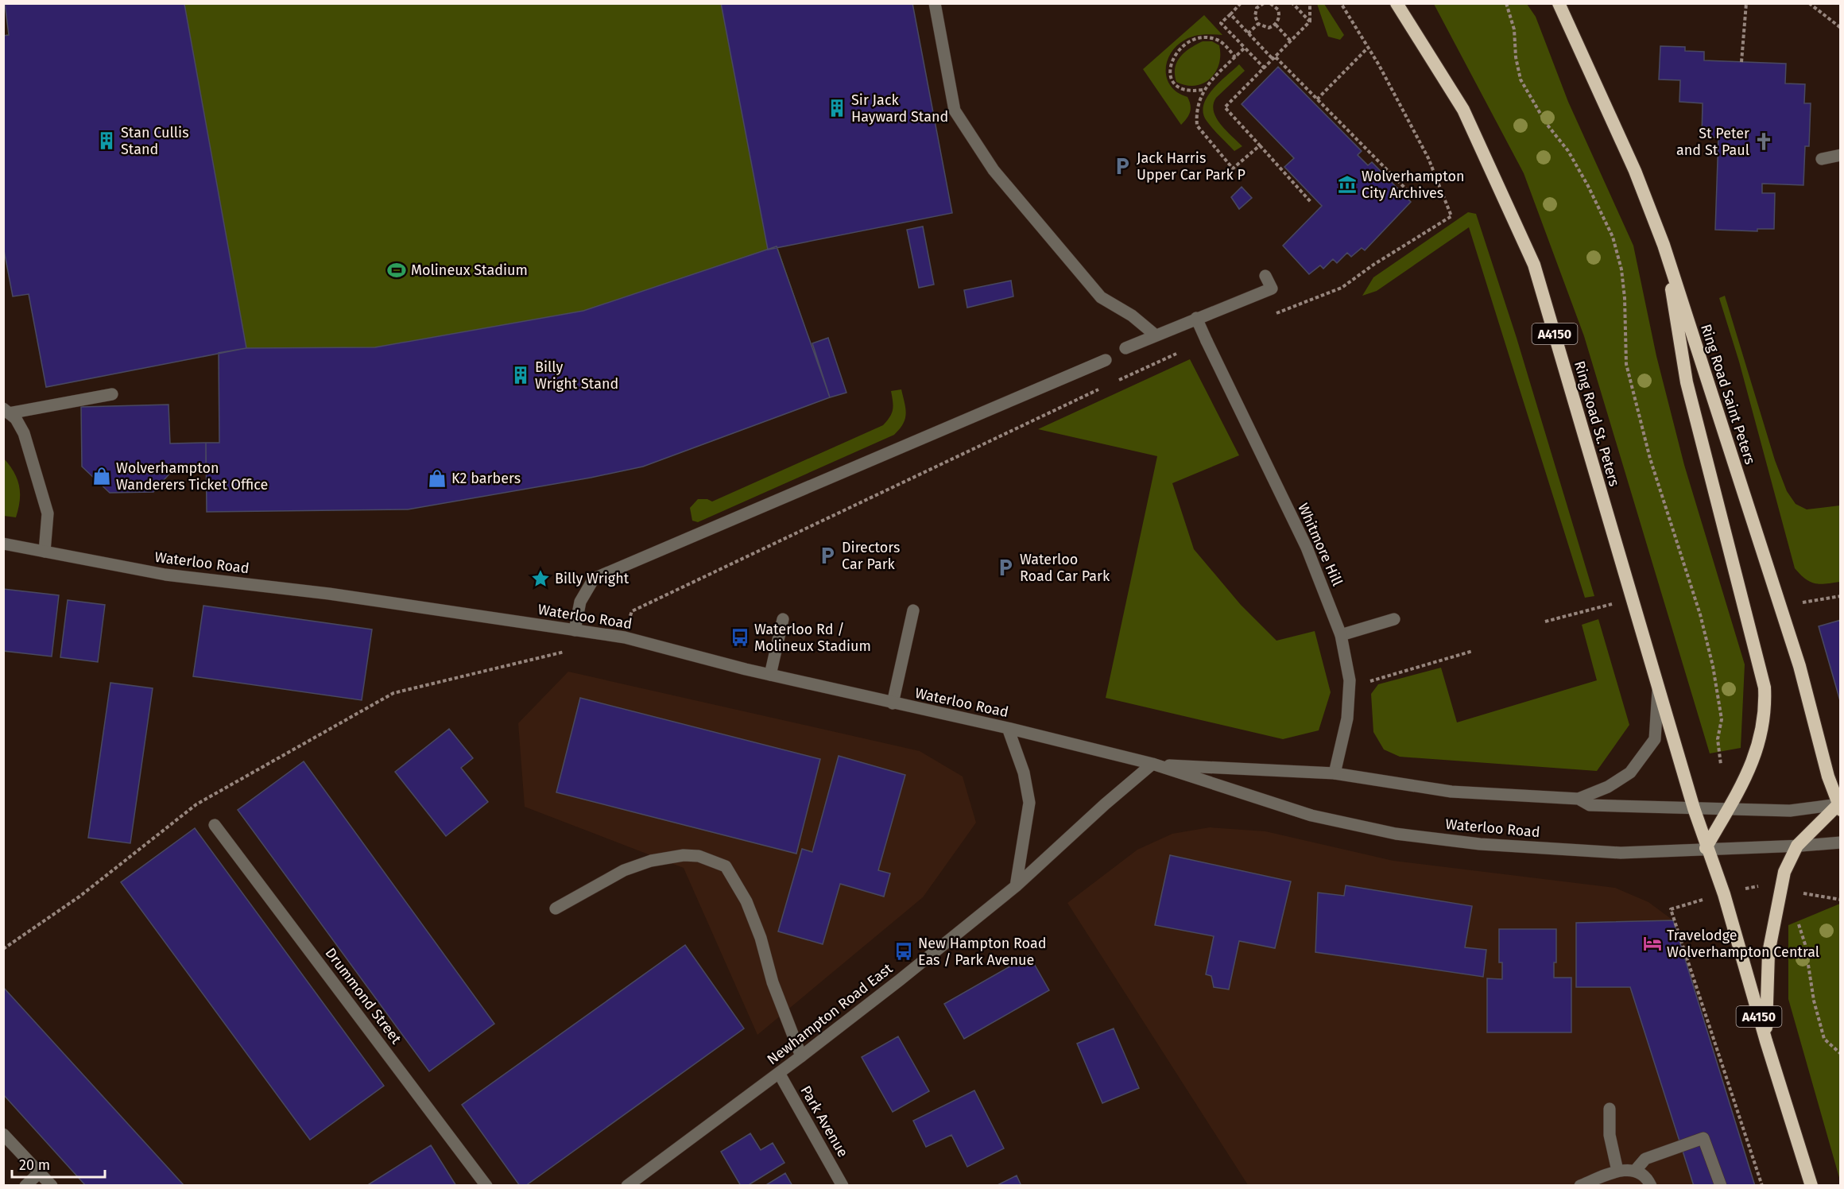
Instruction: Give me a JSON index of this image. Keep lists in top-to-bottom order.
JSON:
{
  "streets": {
    "highway": ["A4150", "Ring Road Saint Peters", "Ring Road St. Peters"],
    "street": [
      "Whitmore Hill",
      "Waterloo Road",
      "Drummond Street",
      "Newhampton Road East",
      "Park Avenue"
    ]
  },
  "crossings": [
    ["A4150", "Ring Road St. Peters"],
    ["A4150", "Waterloo Road"],
    ["Ring Road Saint Peters", "Waterloo Road"],
    ["Ring Road St. Peters", "Waterloo Road"],
    ["Whitmore Hill", "Waterloo Road"],
    ["Waterloo Road", "Newhampton Road East"],
    ["Newhampton Road East", "Park Avenue"]
  ],
  "places": {
    "building": ["Sir Jack Hayward Stand", "Stan Cullis Stand", "Billy Wright Stand"],
    "church": ["St Peter and St Paul"],
    "parking": ["Jack Harris Upper Car Park P", "Directors Car Park", "Waterloo Road Car Park"],
    "museum": ["Wolverhampton City Archives"],
    "sports": ["Molineux Stadium"],
    "shop": ["Wolverhampton Wanderers Ticket Office", "K2 barbers"],
    "place": ["Billy Wright"],
    "bus stop": ["Waterloo Rd / Molineux Stadium", "New Hampton Road Eas / Park Avenue"],
    "hotel": ["Travelodge Wolverhampton Central"]
  },
  "scale_bar": "20 m"
}
